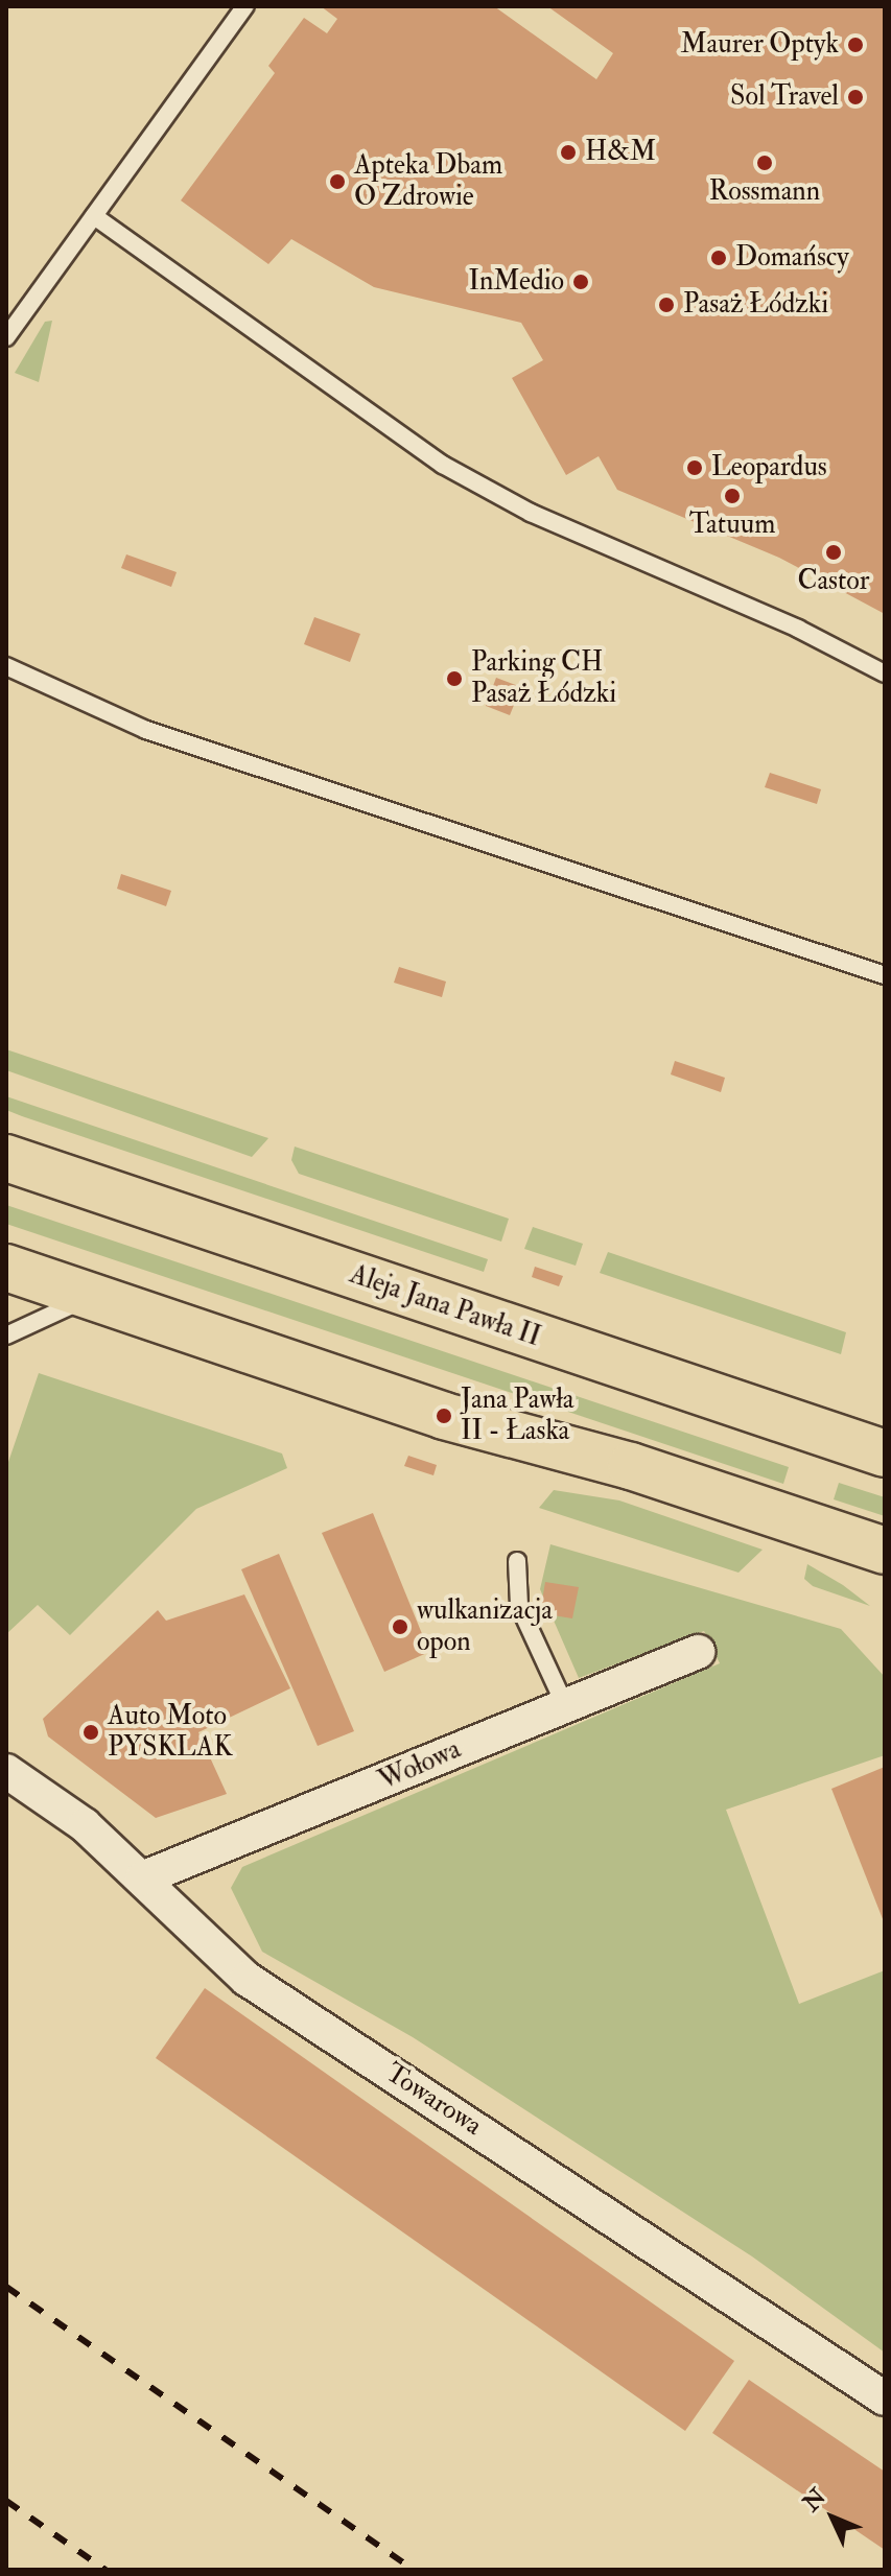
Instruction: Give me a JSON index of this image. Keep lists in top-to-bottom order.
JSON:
{
  "streets": {
    "main road": ["Aleja Jana Pawła II"],
    "street": ["Wołowa", "Towarowa"]
  },
  "crossings": [
    ["Wołowa", "Towarowa"]
  ],
  "places": [
    "Maurer Optyk",
    "Sol Travel",
    "H&M",
    "Rossmann",
    "Apteka Dbam O Zdrowie",
    "Domańscy",
    "InMedio",
    "Pasaż Łódzki",
    "Leopardus",
    "Tatuum",
    "Castor",
    "Parking CH Pasaż Łódzki",
    "Jana Pawła II - Łaska",
    "wulkanizacja opon",
    "Auto Moto PYSKLAK"
  ],
  "north": "top left"
}
